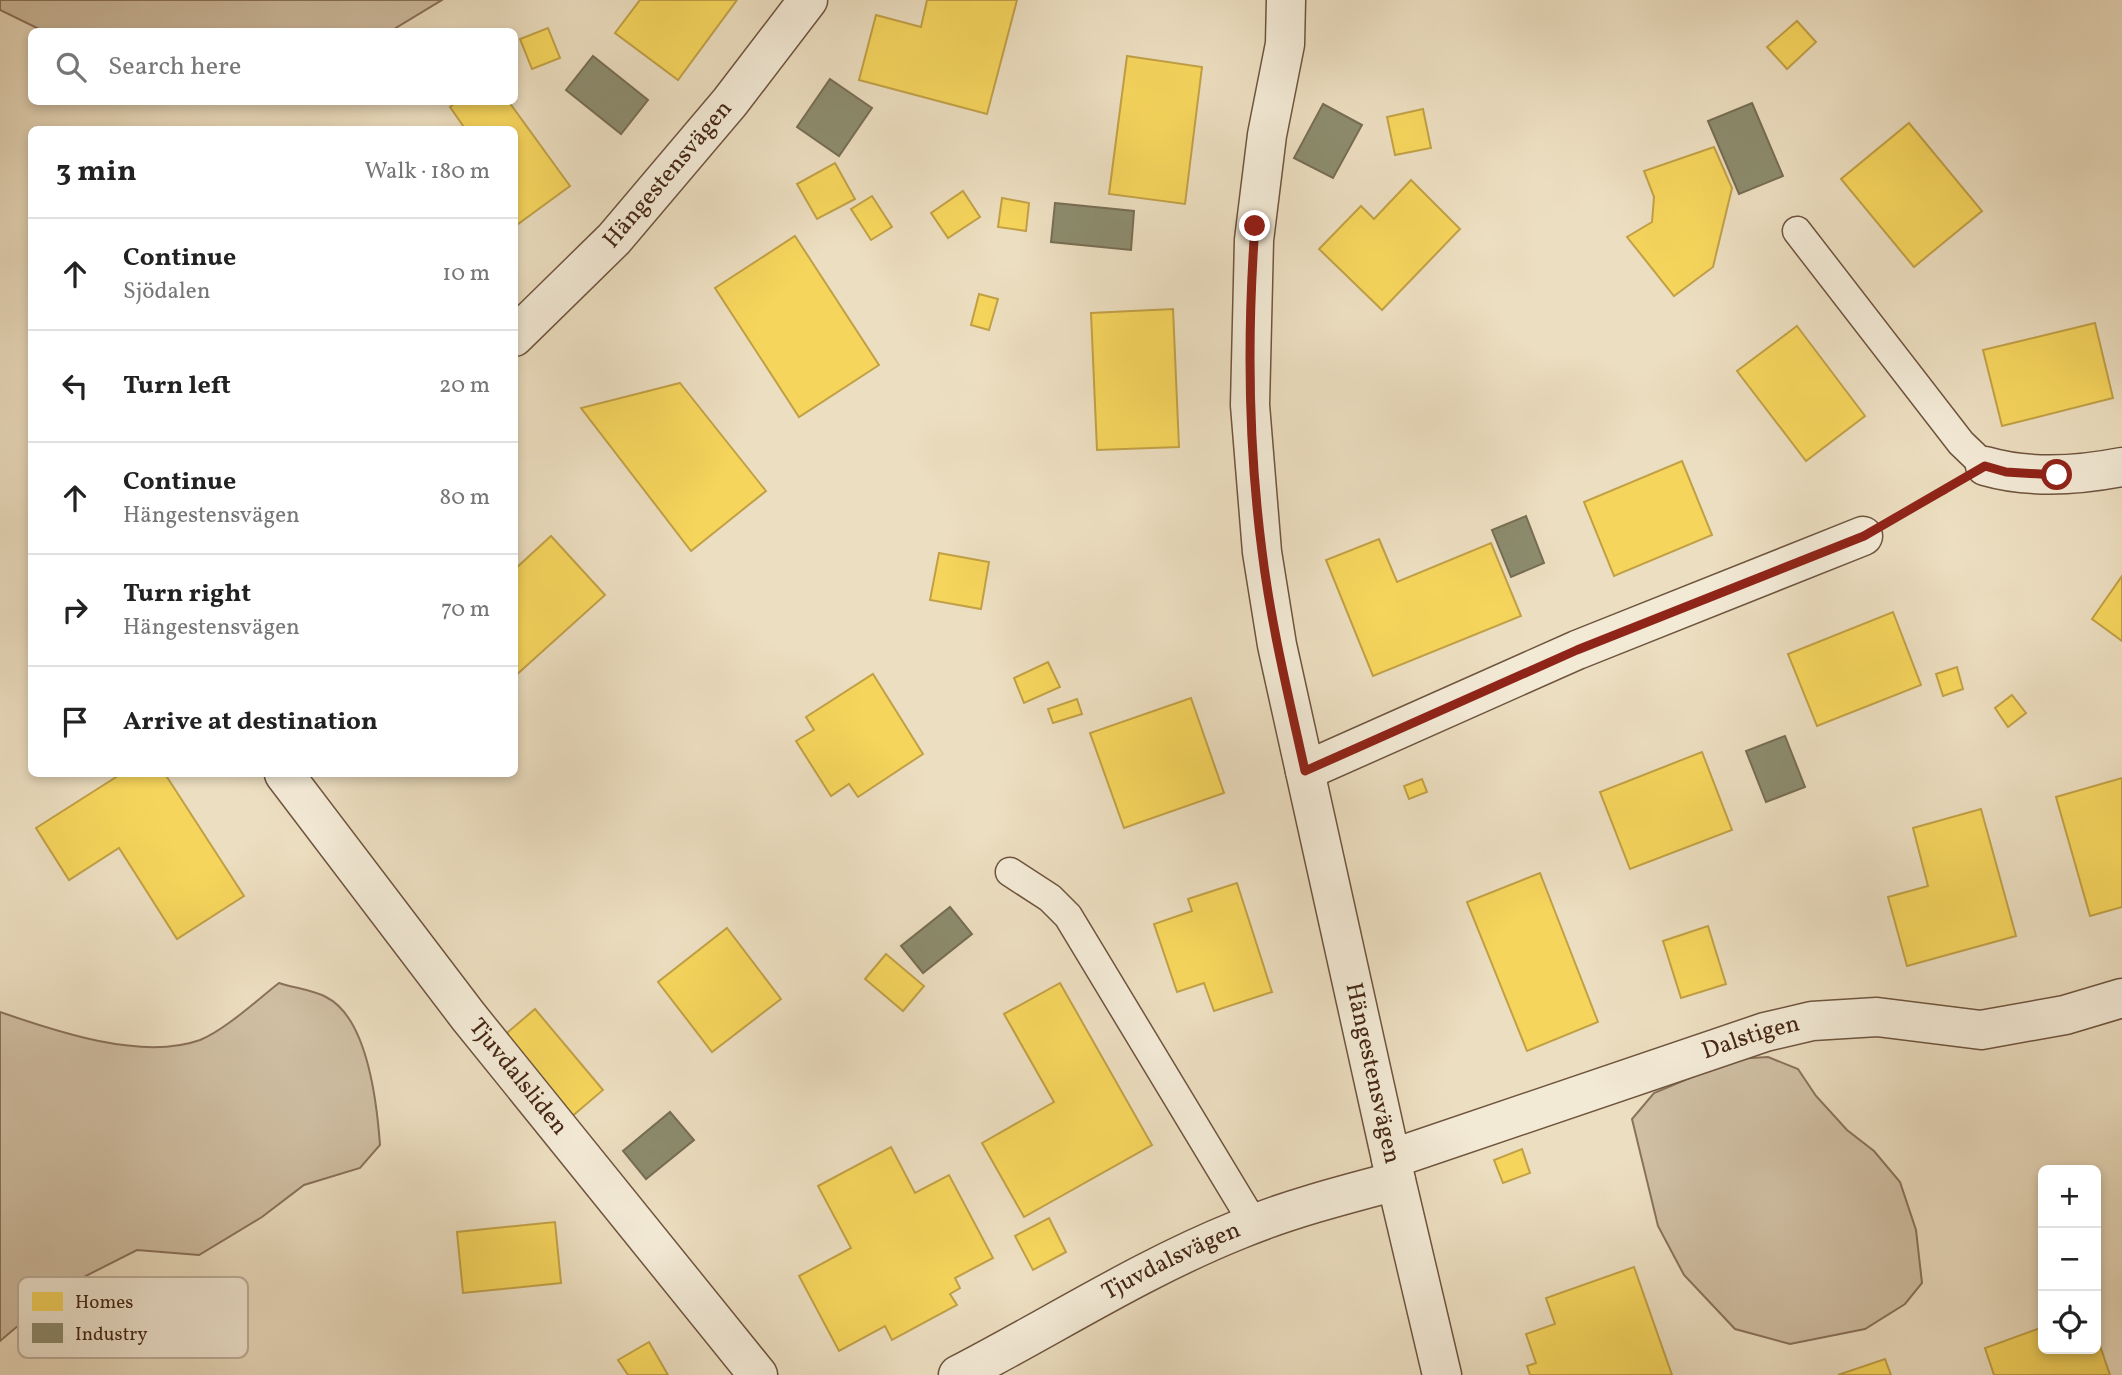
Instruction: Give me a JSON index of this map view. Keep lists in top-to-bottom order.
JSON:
{
  "streets": {
    "street": [
      "Hängestensvägen",
      "Dalstigen",
      "Tjuvdalsliden",
      "Tjuvdalsvägen"
    ]
  },
  "crossings": [
    ["Hängestensvägen", "Dalstigen"],
    ["Hängestensvägen", "Tjuvdalsvägen"],
    ["Dalstigen", "Tjuvdalsvägen"]
  ],
  "legend": ["Homes", "Industry"],
  "page": {
    "search": "Search here",
    "heading": ["3 min", "Walk · 180 m"],
    "list": [
      ["Continue", "Sjödalen", "10 m"],
      ["Turn left", "20 m"],
      ["Continue", "Hängestensvägen", "80 m"],
      ["Turn right", "Hängestensvägen", "70 m"],
      "Arrive at destination"
    ],
    "map_buttons": ["+", "−"]
  }
}
